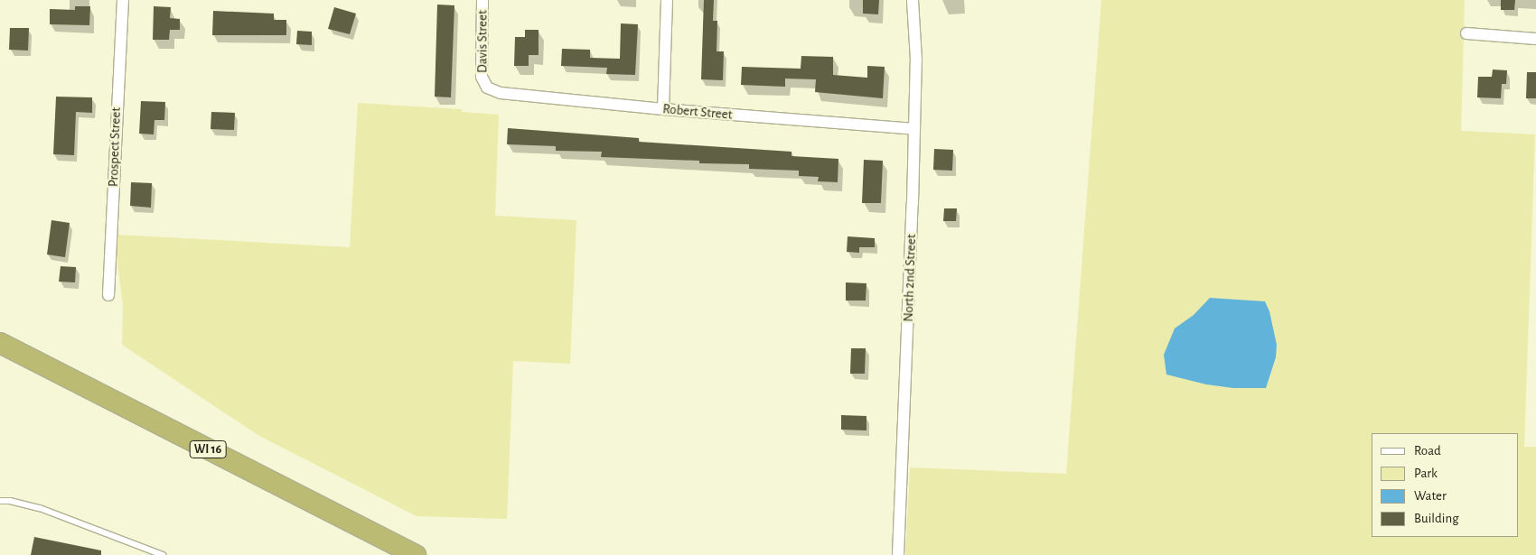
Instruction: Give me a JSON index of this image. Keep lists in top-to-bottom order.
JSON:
{
  "streets": {
    "highway": ["WI 16"],
    "street": [
      "Davis Street",
      "Robert Street",
      "Prospect Street",
      "North 2nd Street"
    ]
  },
  "crossings": [
    ["Davis Street", "Robert Street"],
    ["Robert Street", "North 2nd Street"]
  ],
  "legend": [
    "Road",
    "Park",
    "Water",
    "Building"
  ]
}
